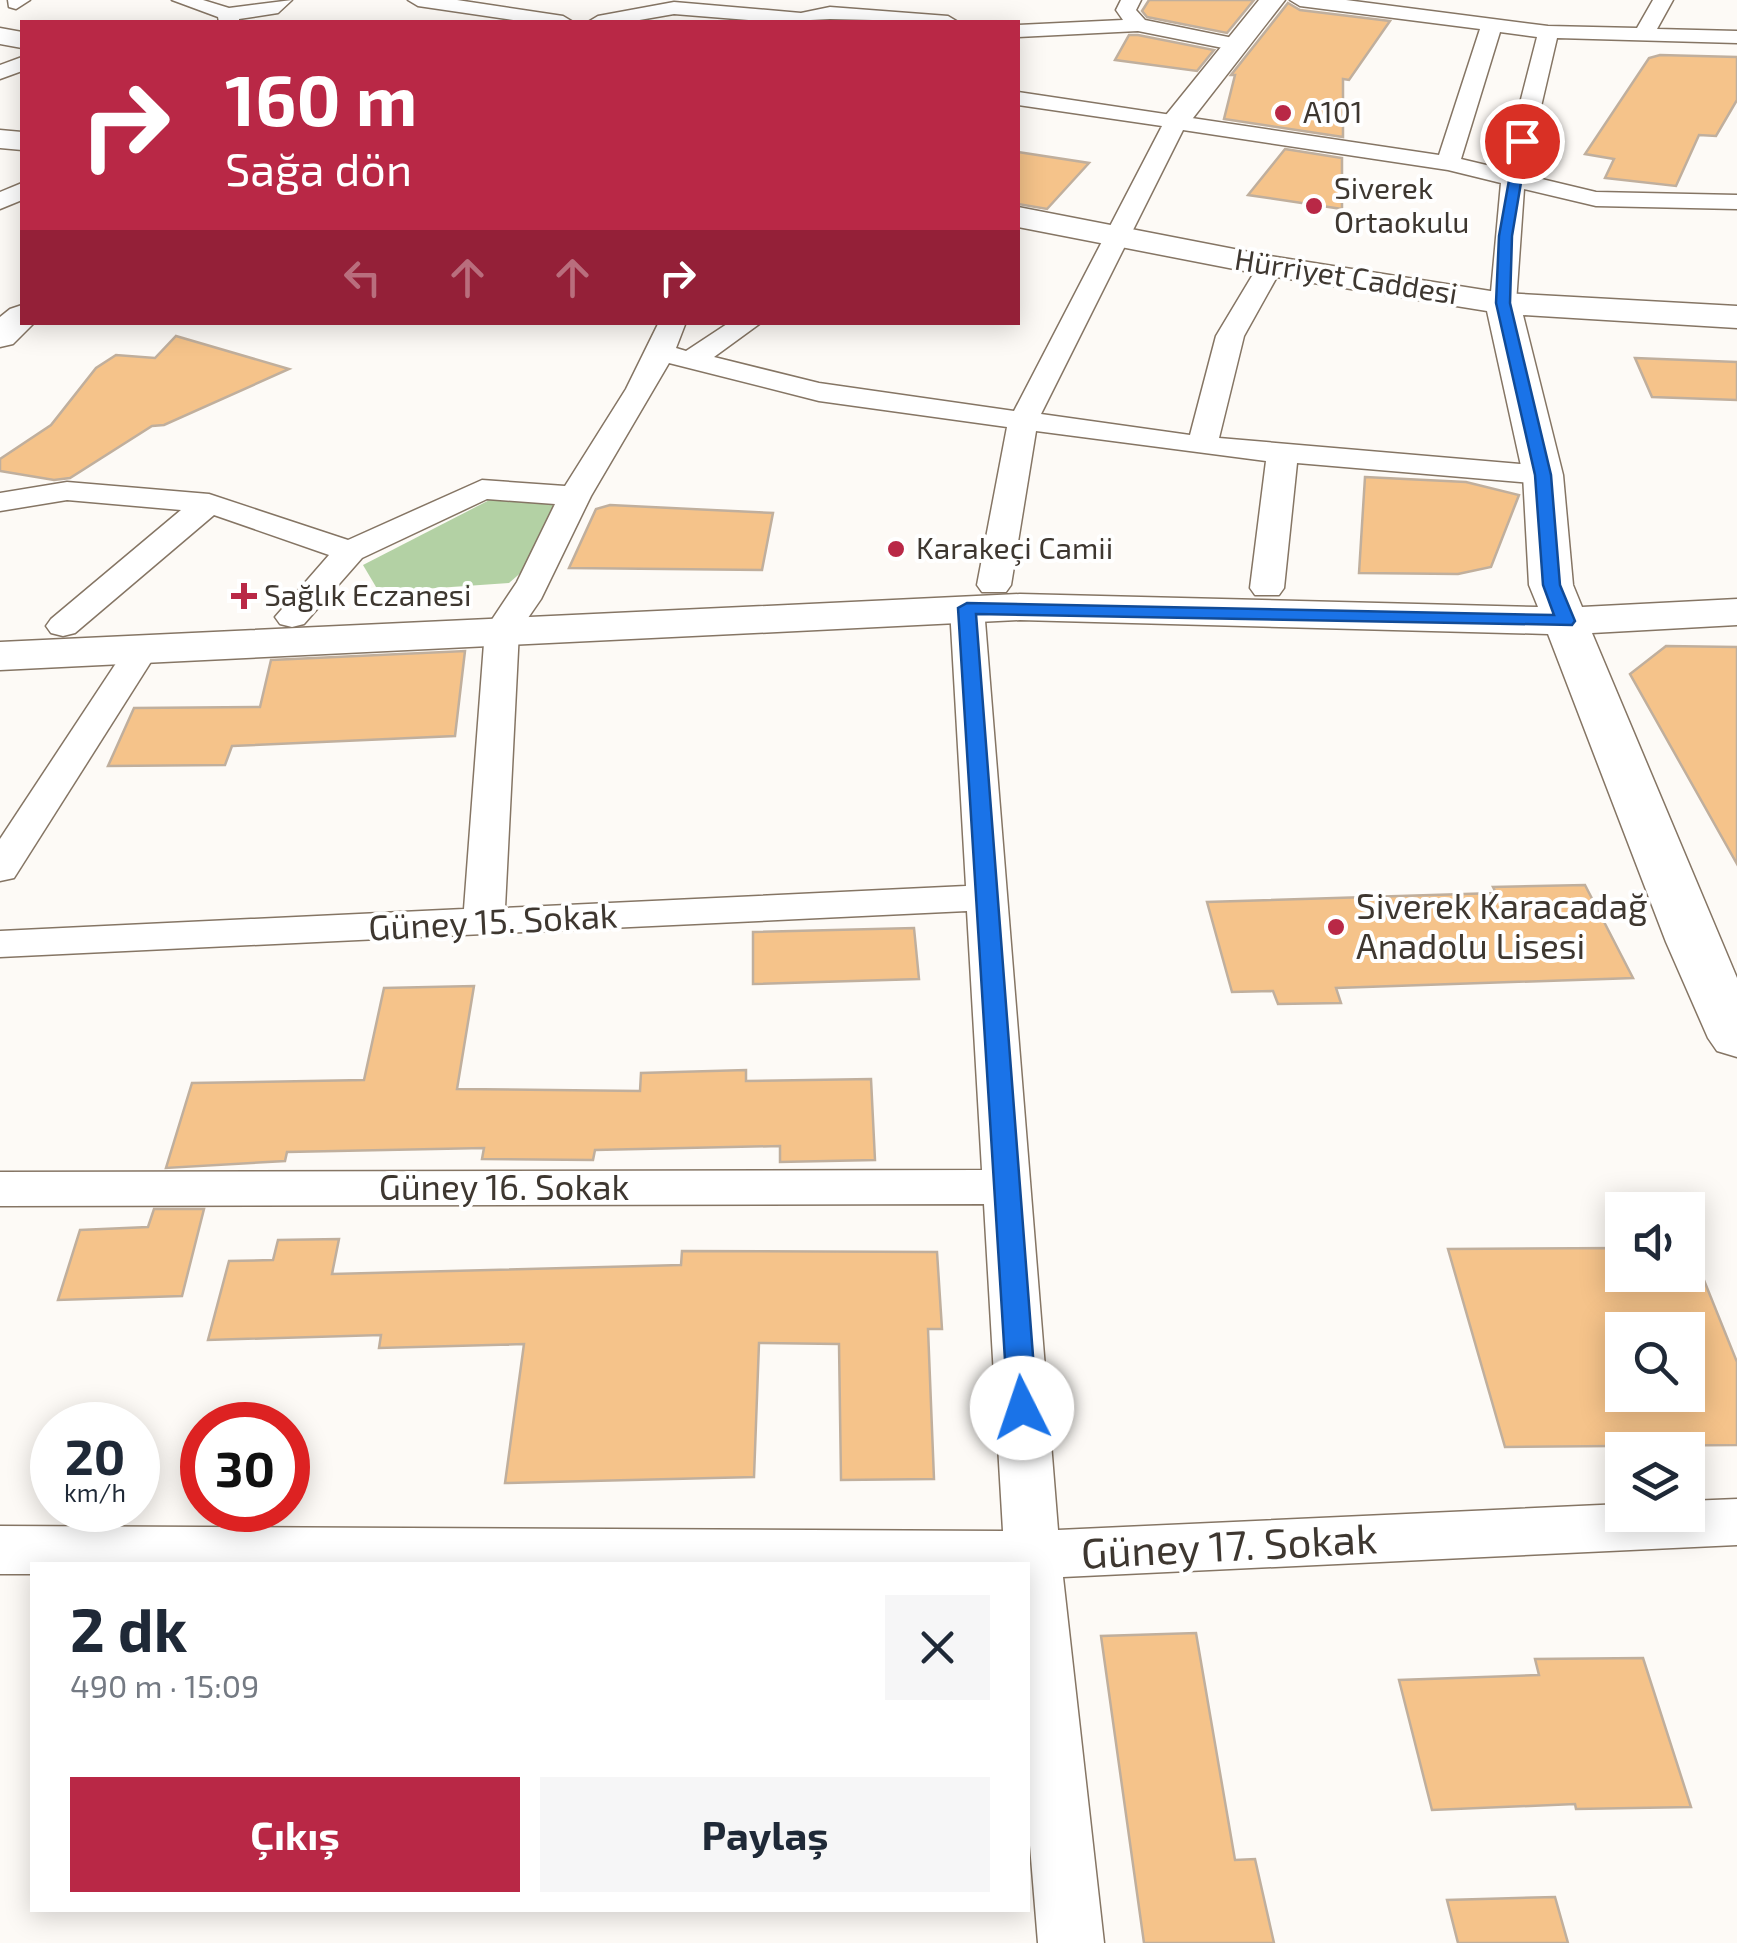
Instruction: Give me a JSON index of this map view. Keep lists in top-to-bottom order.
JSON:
{
  "streets": {
    "main road": ["Hürriyet Caddesi"],
    "street": ["Güney 15. Sokak", "Güney 16. Sokak", "Güney 17. Sokak"]
  },
  "places": {
    "other": [
      "A101",
      "Siverek Ortaokulu",
      "Karakeçi Camii",
      "Siverek Karacadağ Anadolu Lisesi"
    ],
    "health": ["Sağlık Eczanesi"]
  },
  "page": {
    "turn": ["160 m", "Sağa dön"],
    "speed": "20 km/h",
    "limit": "30",
    "heading": ["2 dk", "490 m · 15:09"],
    "buttons": ["Çıkış", "Paylaş"]
  }
}
